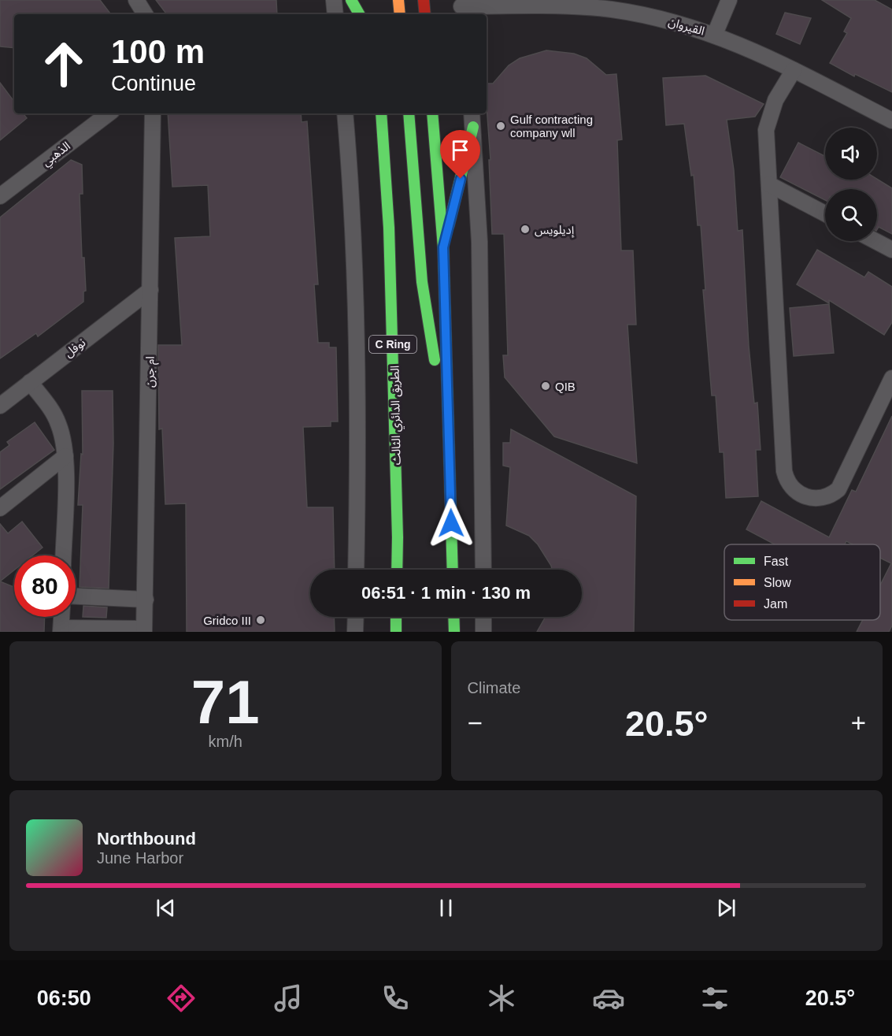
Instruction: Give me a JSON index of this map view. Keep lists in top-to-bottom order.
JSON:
{
  "streets": {
    "highway": ["C Ring", "الطريق الدائري الثالث"],
    "street": [
      "القيروان",
      "الذهبي",
      "نوفل",
      "ام جرن"
    ]
  },
  "crossings": [
    ["نوفل", "ام جرن"]
  ],
  "places": [
    "Gulf contracting company wll",
    "إديلويس",
    "QIB",
    "Gridco III"
  ],
  "legend": ["Fast", "Slow", "Jam"],
  "page": {
    "turn": ["100 m", "Continue"],
    "limit": "80",
    "trip": "06:51 · 1 min · 130 m",
    "tile": [
      ["71", "km/h"],
      "Climate"
    ],
    "heat": ["−", "20.5°", "+"],
    "song": ["Northbound", "June Harbor"],
    "tabs": ["06:50", "20.5°"]
  }
}
